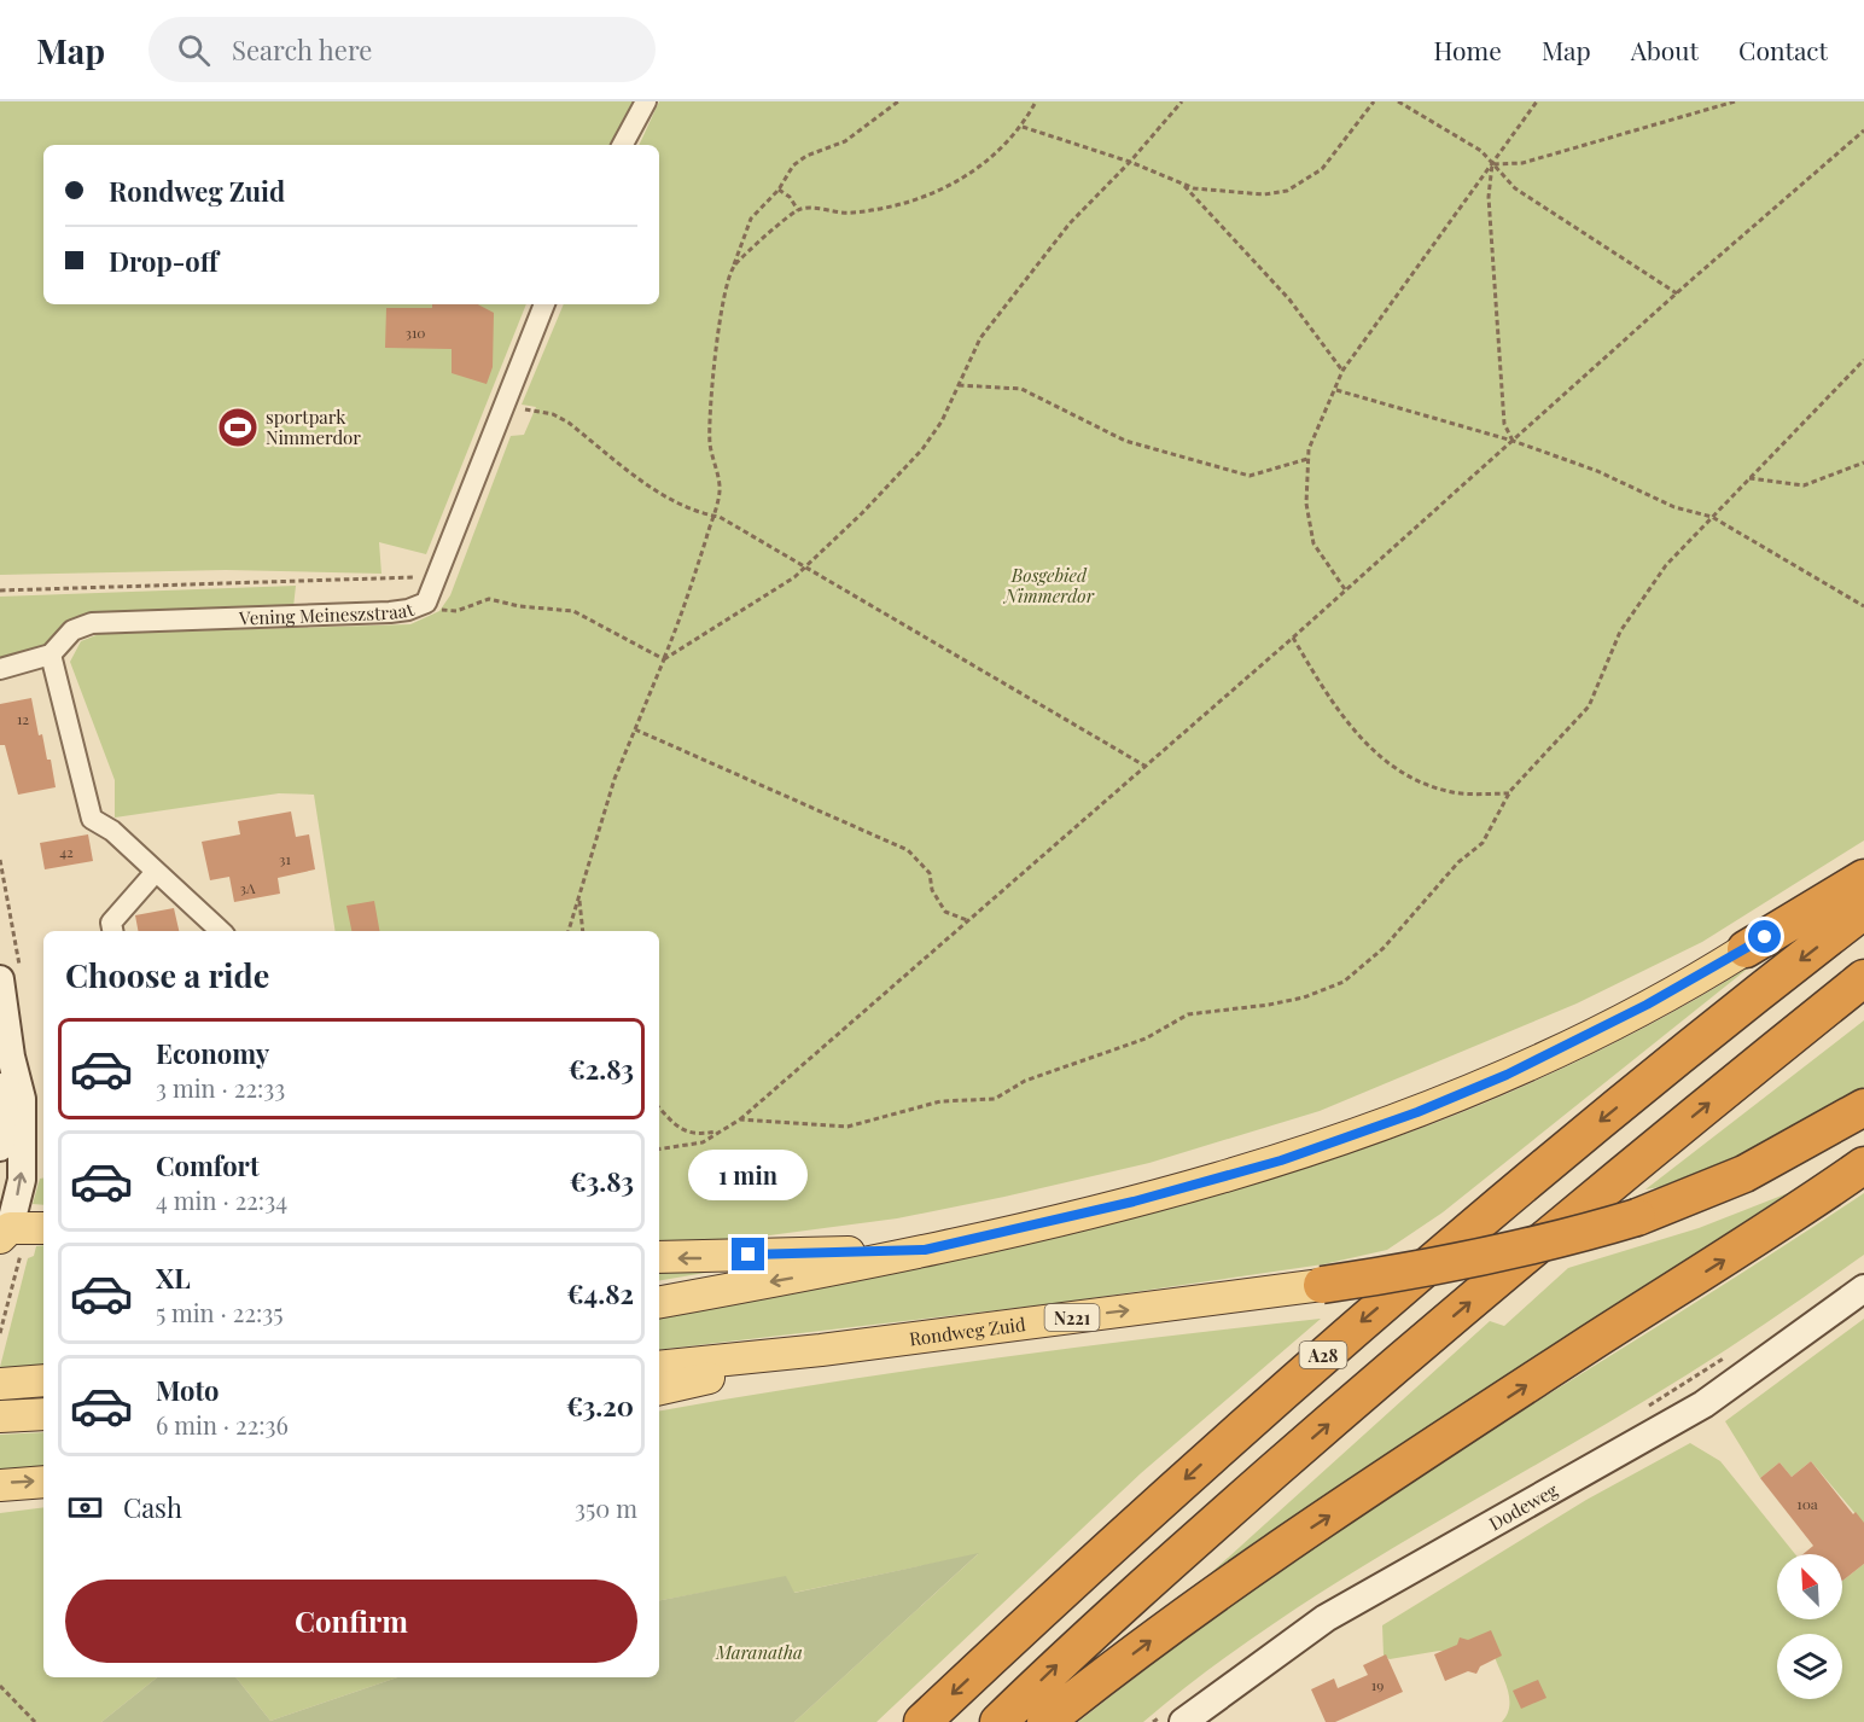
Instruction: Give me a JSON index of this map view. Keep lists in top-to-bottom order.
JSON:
{
  "streets": {
    "highway": ["A28"],
    "main road": ["N221", "Rondweg Zuid"],
    "street": ["Vening Meineszstraat", "Dodeweg"]
  },
  "crossings": [
    ["N221", "Rondweg Zuid"]
  ],
  "parks": ["Bosgebied Nimmerdor", "Maranatha"],
  "places": {
    "sports": ["sportpark Nimmerdor"]
  },
  "house_numbers": [
    "310",
    "12",
    "42",
    "31",
    "3A",
    "10a",
    "19"
  ],
  "north": "top left",
  "page": {
    "header": "Map",
    "search": "Search here",
    "nav": [
      "Home",
      "Map",
      "About",
      "Contact"
    ],
    "banner": ["Rondweg Zuid", "Drop-off"],
    "heading": "Choose a ride",
    "list": [
      {
        "name": "Economy",
        "note": "3 min · 22:33",
        "value": "€2.83"
      },
      {
        "name": "Comfort",
        "note": "4 min · 22:34",
        "value": "€3.83"
      },
      {
        "name": "XL",
        "note": "5 min · 22:35",
        "value": "€4.82"
      },
      {
        "name": "Moto",
        "note": "6 min · 22:36",
        "value": "€3.20"
      }
    ],
    "bubble": "1 min",
    "pay": ["Cash", "350 m"],
    "buttons": "Confirm"
  }
}
